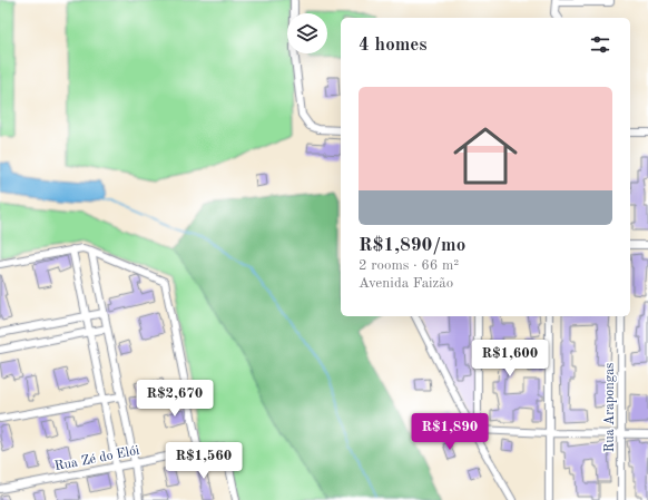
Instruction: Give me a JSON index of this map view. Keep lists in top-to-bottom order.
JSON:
{
  "streets": {
    "street": ["Rua Arapongas", "Rua Zé do Elói"]
  },
  "page": {
    "heading": "4 homes",
    "list": [
      {
        "name": "R$1,890/mo",
        "note": "2 rooms · 66 m² · Avenida Faizão"
      }
    ],
    "price": [
      "R$1,600",
      "R$2,670",
      "R$1,890",
      "R$1,560"
    ]
  }
}
